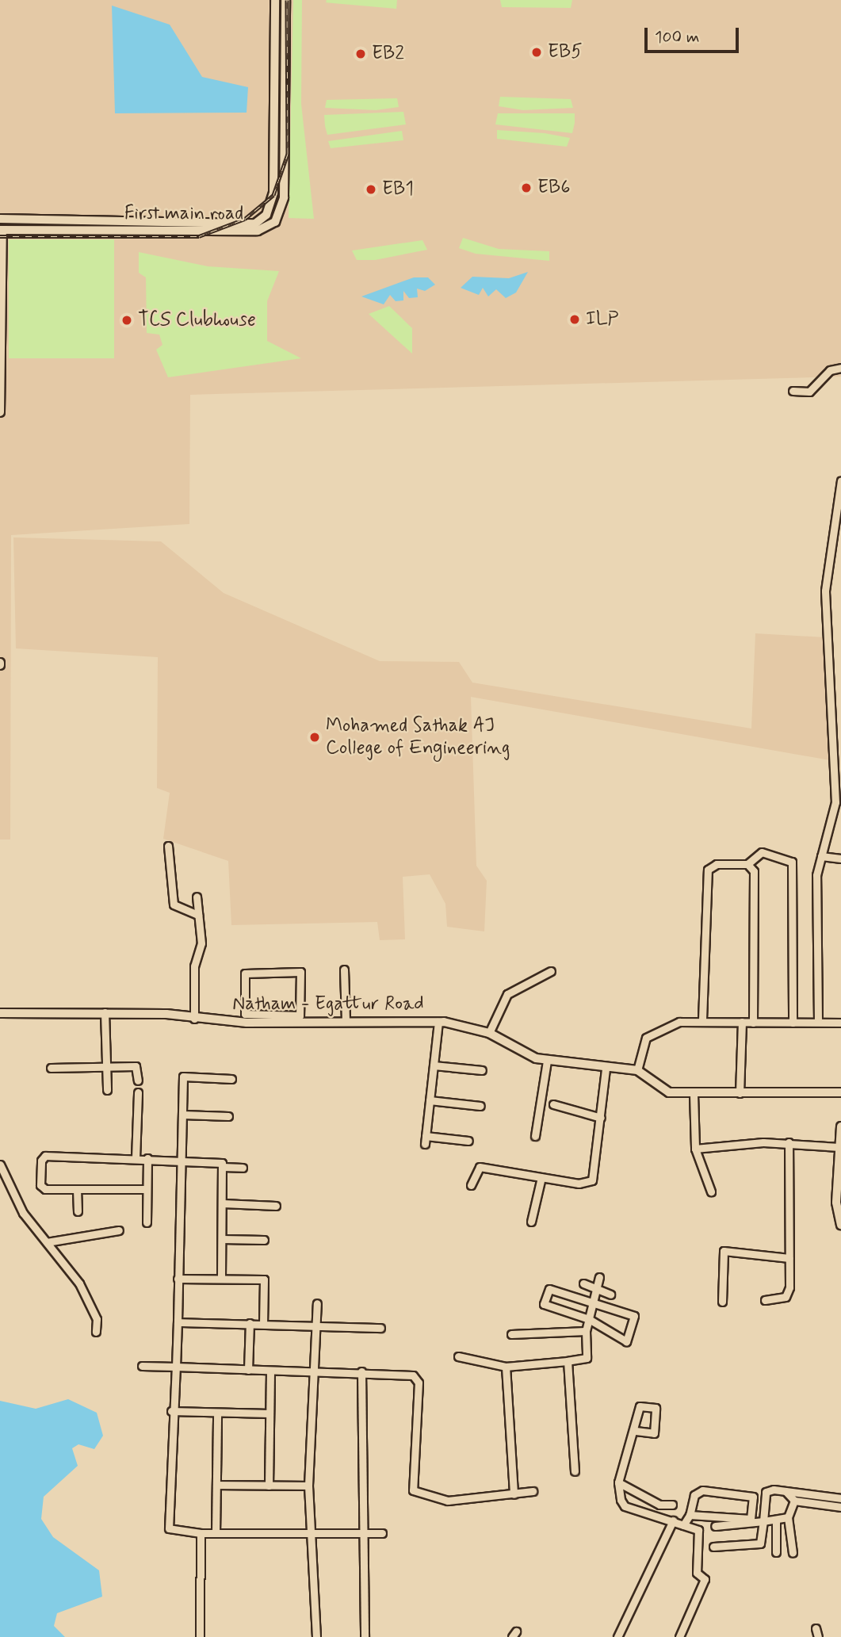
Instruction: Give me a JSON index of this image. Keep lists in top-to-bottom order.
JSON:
{
  "streets": {
    "street": ["First main road", "Natham - Egattur Road"]
  },
  "places": [
    "EB5",
    "EB2",
    "EB6",
    "EB1",
    "ILP",
    "TCS Clubhouse",
    "Mohamed Sathak AJ College of Engineering"
  ],
  "scale_bar": "100 m"
}
